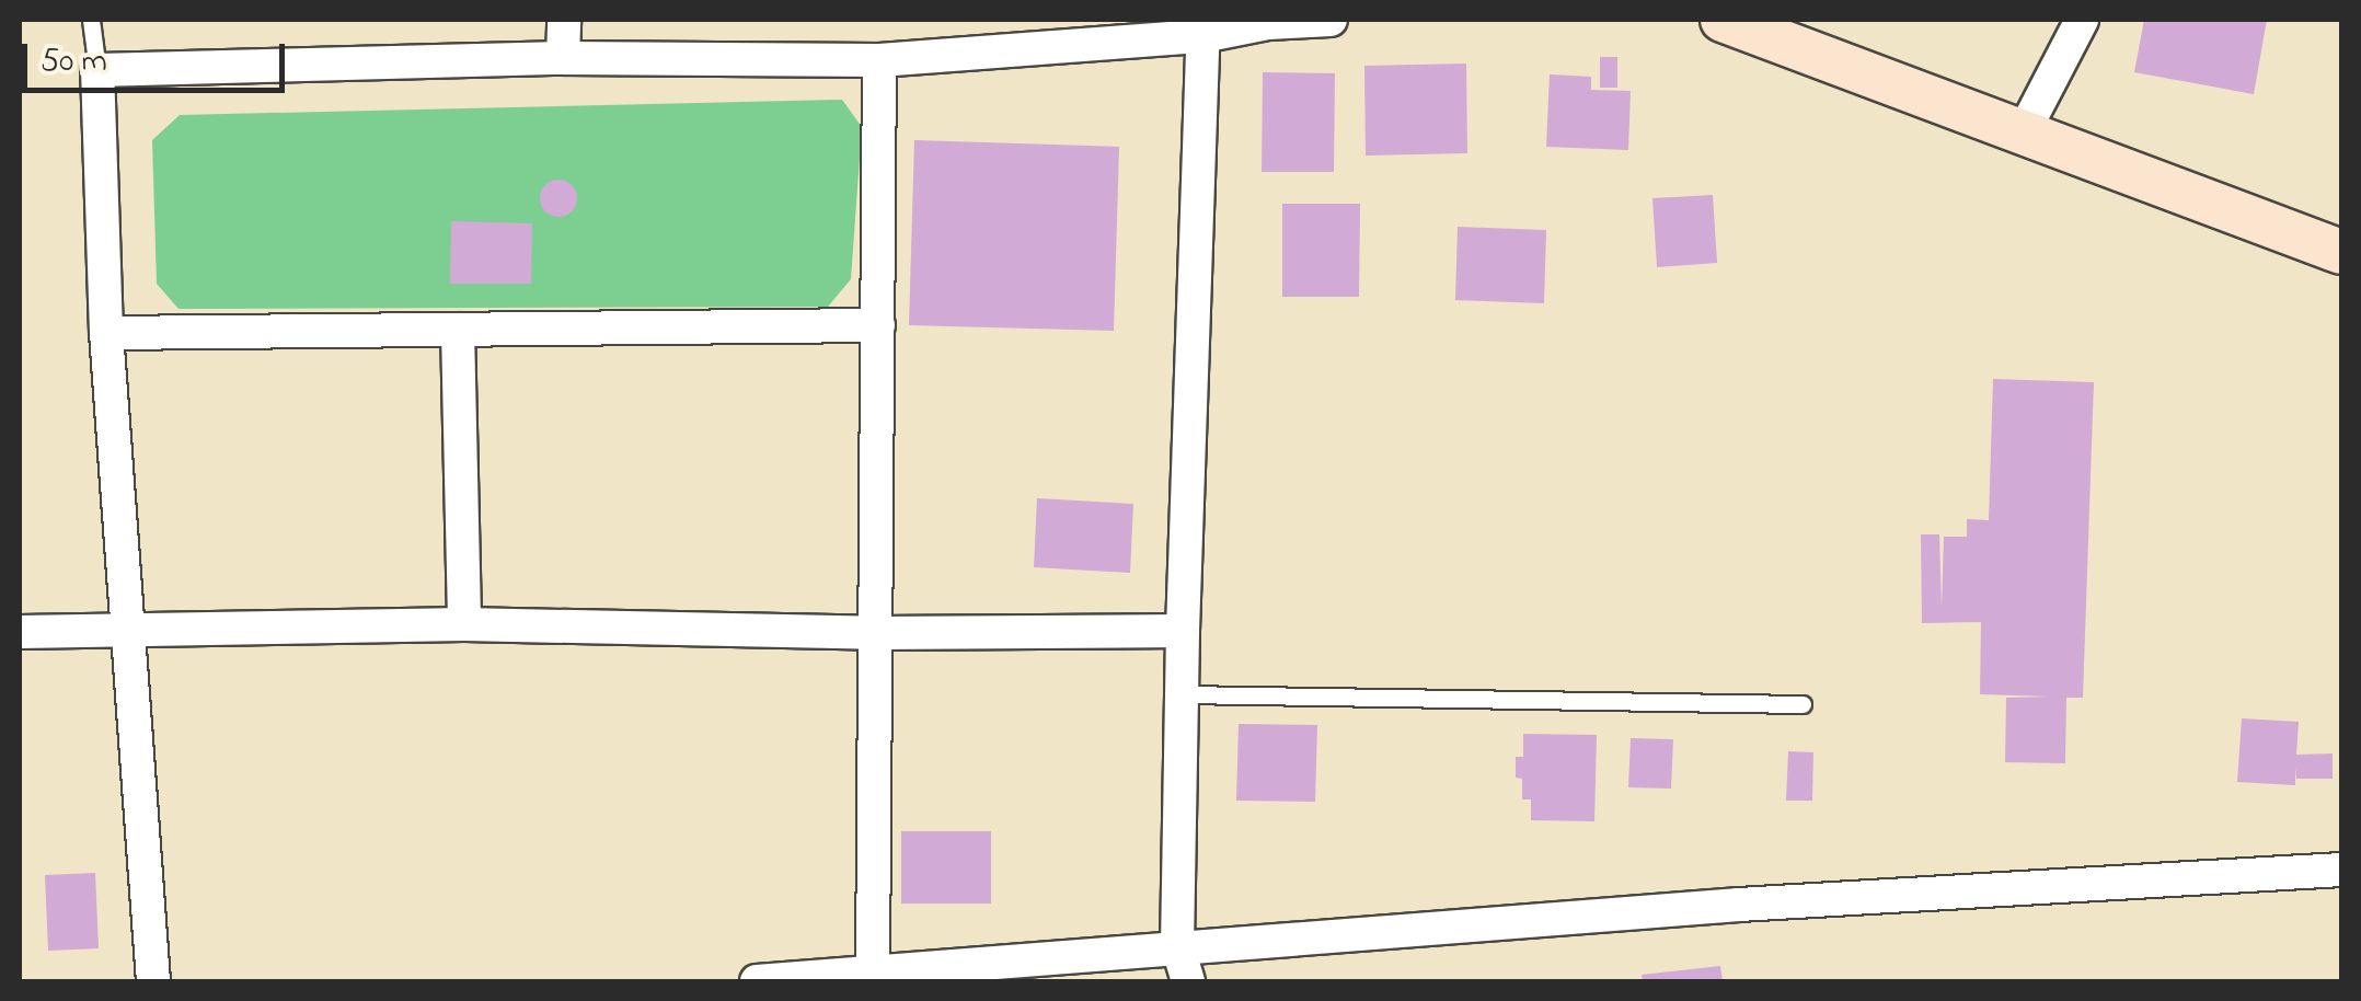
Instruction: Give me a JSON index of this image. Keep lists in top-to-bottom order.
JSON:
{
  "scale_bar": "50 m"
}
